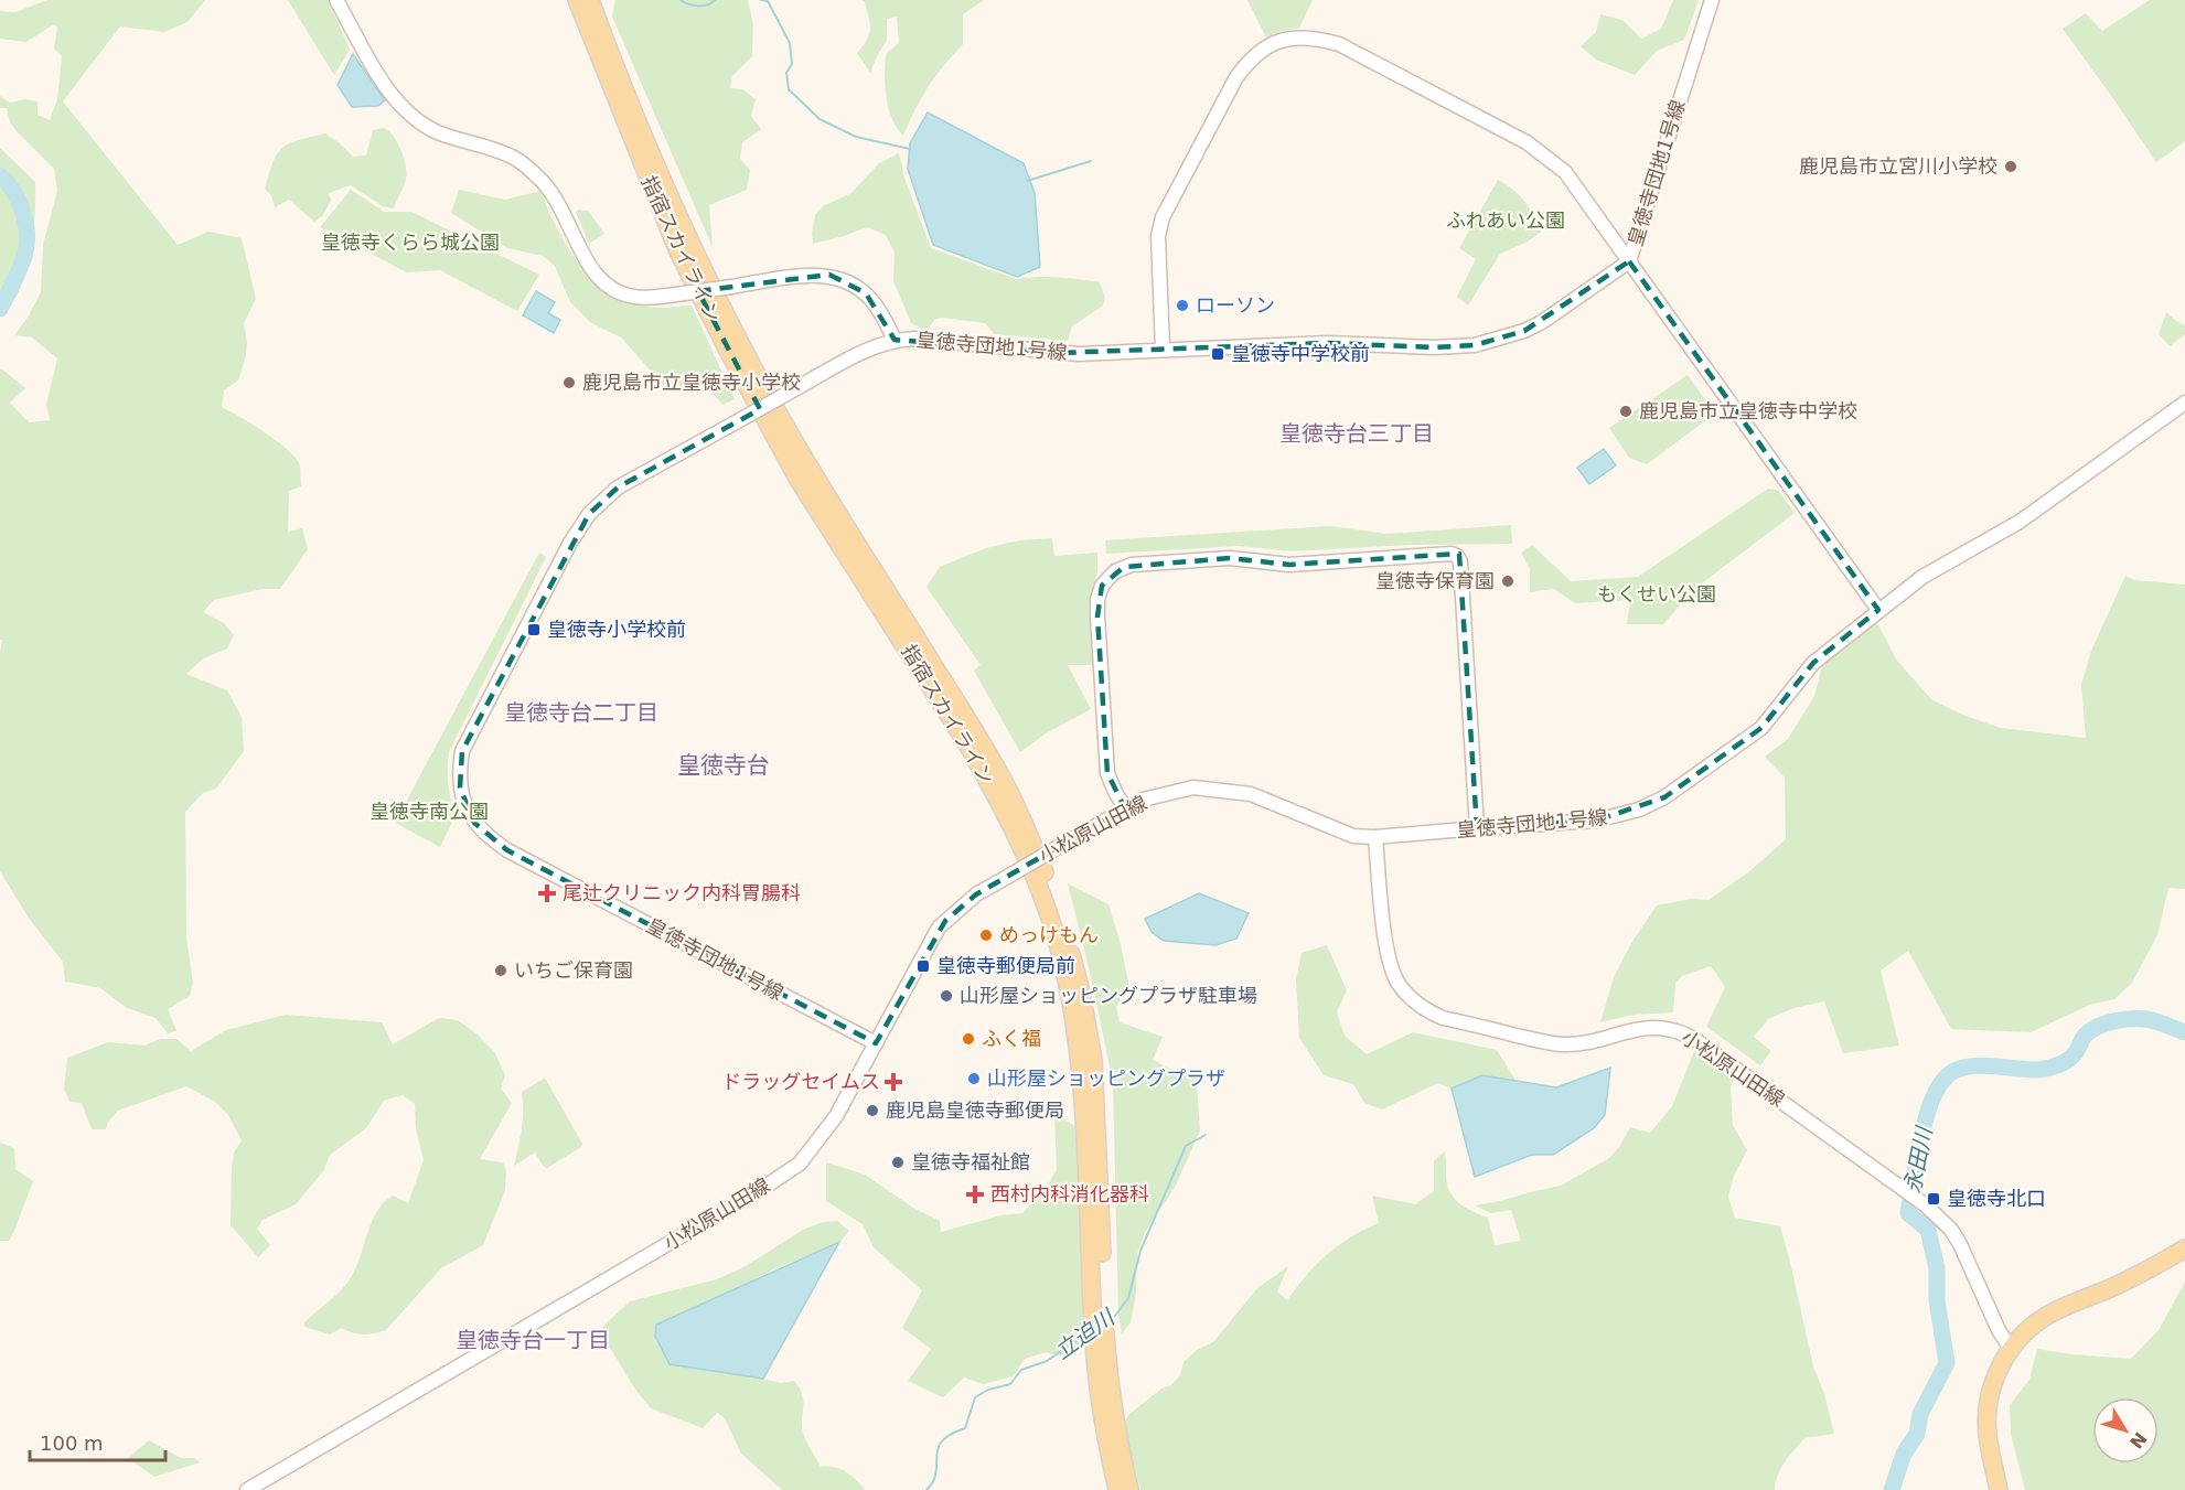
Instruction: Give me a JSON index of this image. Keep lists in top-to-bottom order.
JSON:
{
  "streets": {
    "main road": ["指宿スカイライン"],
    "street": ["皇徳寺団地1号線", "小松原山田線"]
  },
  "crossings": [
    ["皇徳寺団地1号線", "小松原山田線"]
  ],
  "districts": [
    "皇徳寺台三丁目",
    "皇徳寺台二丁目",
    "皇徳寺台",
    "皇徳寺台一丁目"
  ],
  "water": ["永田川", "立迫川"],
  "parks": [
    "ふれあい公園",
    "皇徳寺くらら城公園",
    "もくせい公園",
    "皇徳寺南公園"
  ],
  "places": {
    "other": [
      "鹿児島市立宮川小学校",
      "ローソン",
      "鹿児島市立皇徳寺小学校",
      "鹿児島市立皇徳寺中学校",
      "皇徳寺保育園",
      "めっけもん",
      "いちご保育園",
      "山形屋ショッピングプラザ駐車場",
      "ふく福",
      "山形屋ショッピングプラザ",
      "鹿児島皇徳寺郵便局",
      "皇徳寺福祉館"
    ],
    "transit": [
      "皇徳寺中学校前",
      "皇徳寺小学校前",
      "皇徳寺郵便局前",
      "皇徳寺北口"
    ],
    "health": ["尾辻クリニック内科胃腸科", "ドラッグセイムス", "西村内科消化器科"]
  },
  "scale_bar": "100 m",
  "north": "bottom right"
}
